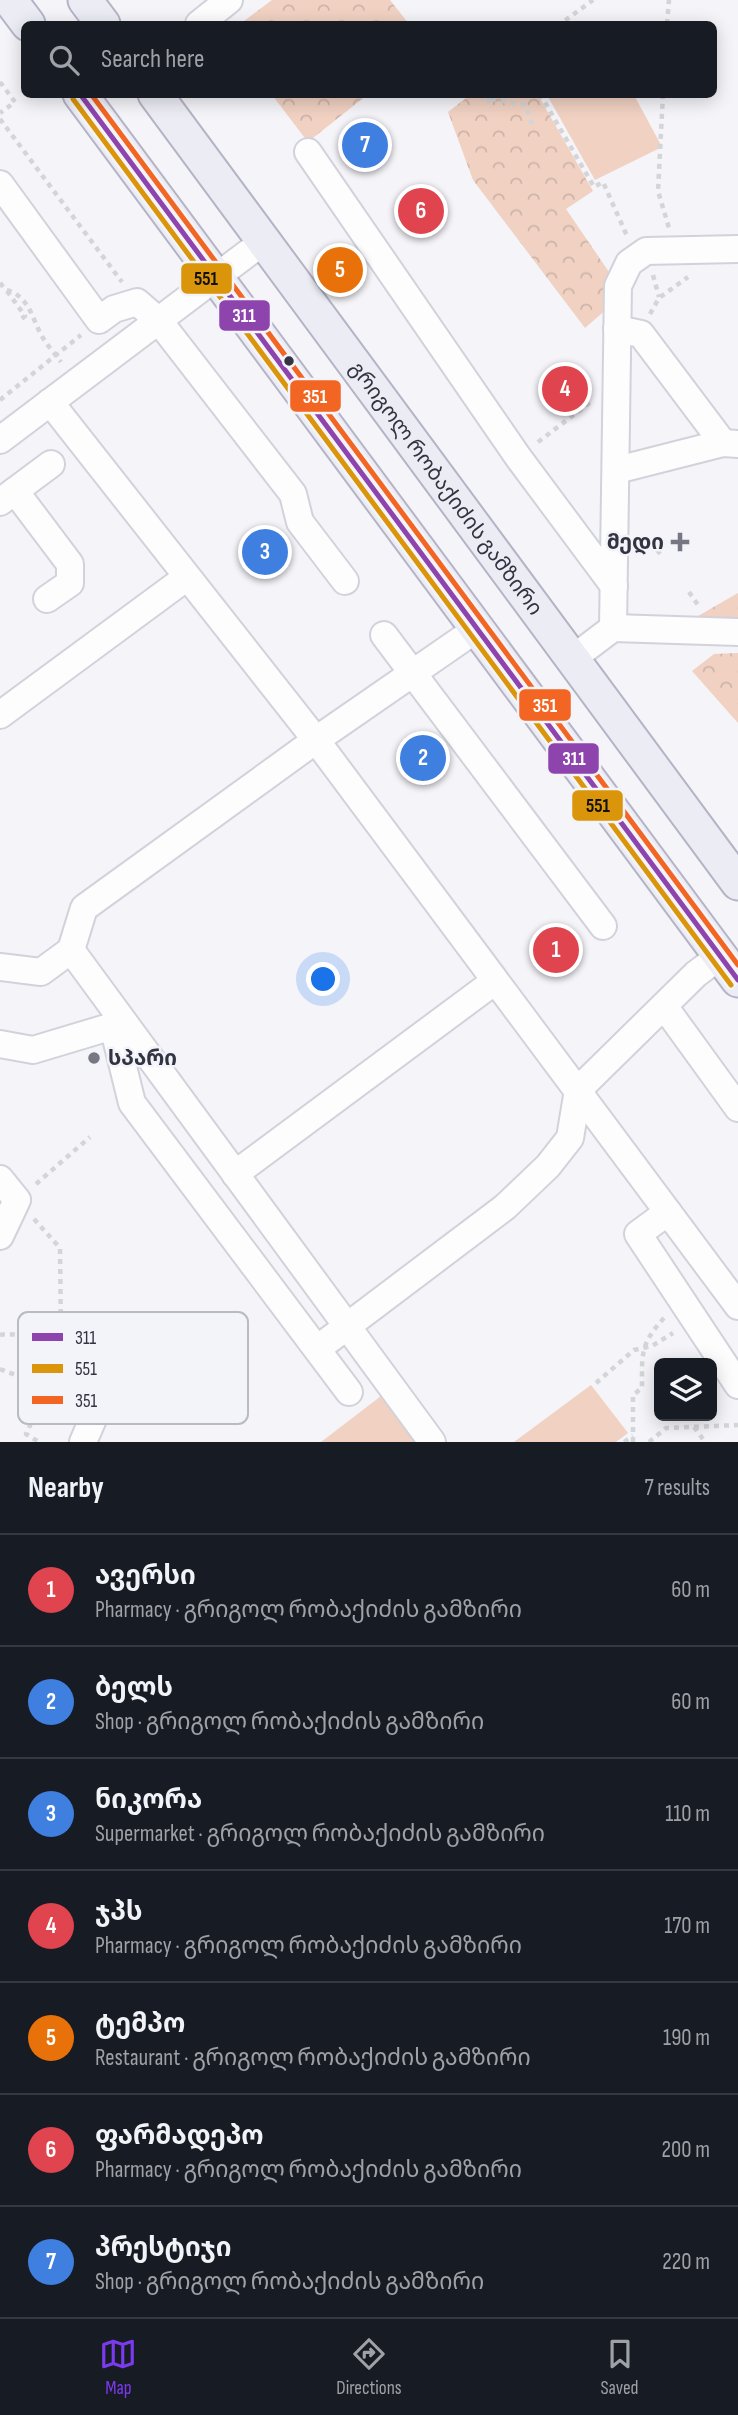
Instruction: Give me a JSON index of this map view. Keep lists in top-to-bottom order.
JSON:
{
  "streets": {
    "main road": ["გრიგოლ რობაქიძის გამზირი"]
  },
  "places": {
    "health": ["მედი"],
    "other": ["სპარი"]
  },
  "lines": ["transit line 311", "transit line 351", "transit line 551"],
  "legend": ["311", "551", "351"],
  "page": {
    "search": "Search here",
    "pins": [
      "7",
      "6",
      "5",
      "4",
      "3",
      "2",
      "1"
    ],
    "heading": ["Nearby", "7 results"],
    "list": [
      {
        "mark": "1",
        "name": "ავერსი",
        "note": "Pharmacy · გრიგოლ რობაქიძის გამზირი",
        "value": "60 m"
      },
      {
        "mark": "2",
        "name": "ბელს",
        "note": "Shop · გრიგოლ რობაქიძის გამზირი",
        "value": "60 m"
      },
      {
        "mark": "3",
        "name": "ნიკორა",
        "note": "Supermarket · გრიგოლ რობაქიძის გამზირი",
        "value": "110 m"
      },
      {
        "mark": "4",
        "name": "ჯპს",
        "note": "Pharmacy · გრიგოლ რობაქიძის გამზირი",
        "value": "170 m"
      },
      {
        "mark": "5",
        "name": "ტემპო",
        "note": "Restaurant · გრიგოლ რობაქიძის გამზირი",
        "value": "190 m"
      },
      {
        "mark": "6",
        "name": "ფარმადეპო",
        "note": "Pharmacy · გრიგოლ რობაქიძის გამზირი",
        "value": "200 m"
      },
      {
        "mark": "7",
        "name": "პრესტიჯი",
        "note": "Shop · გრიგოლ რობაქიძის გამზირი",
        "value": "220 m"
      }
    ],
    "nav": ["Map", "Directions", "Saved"]
  }
}
